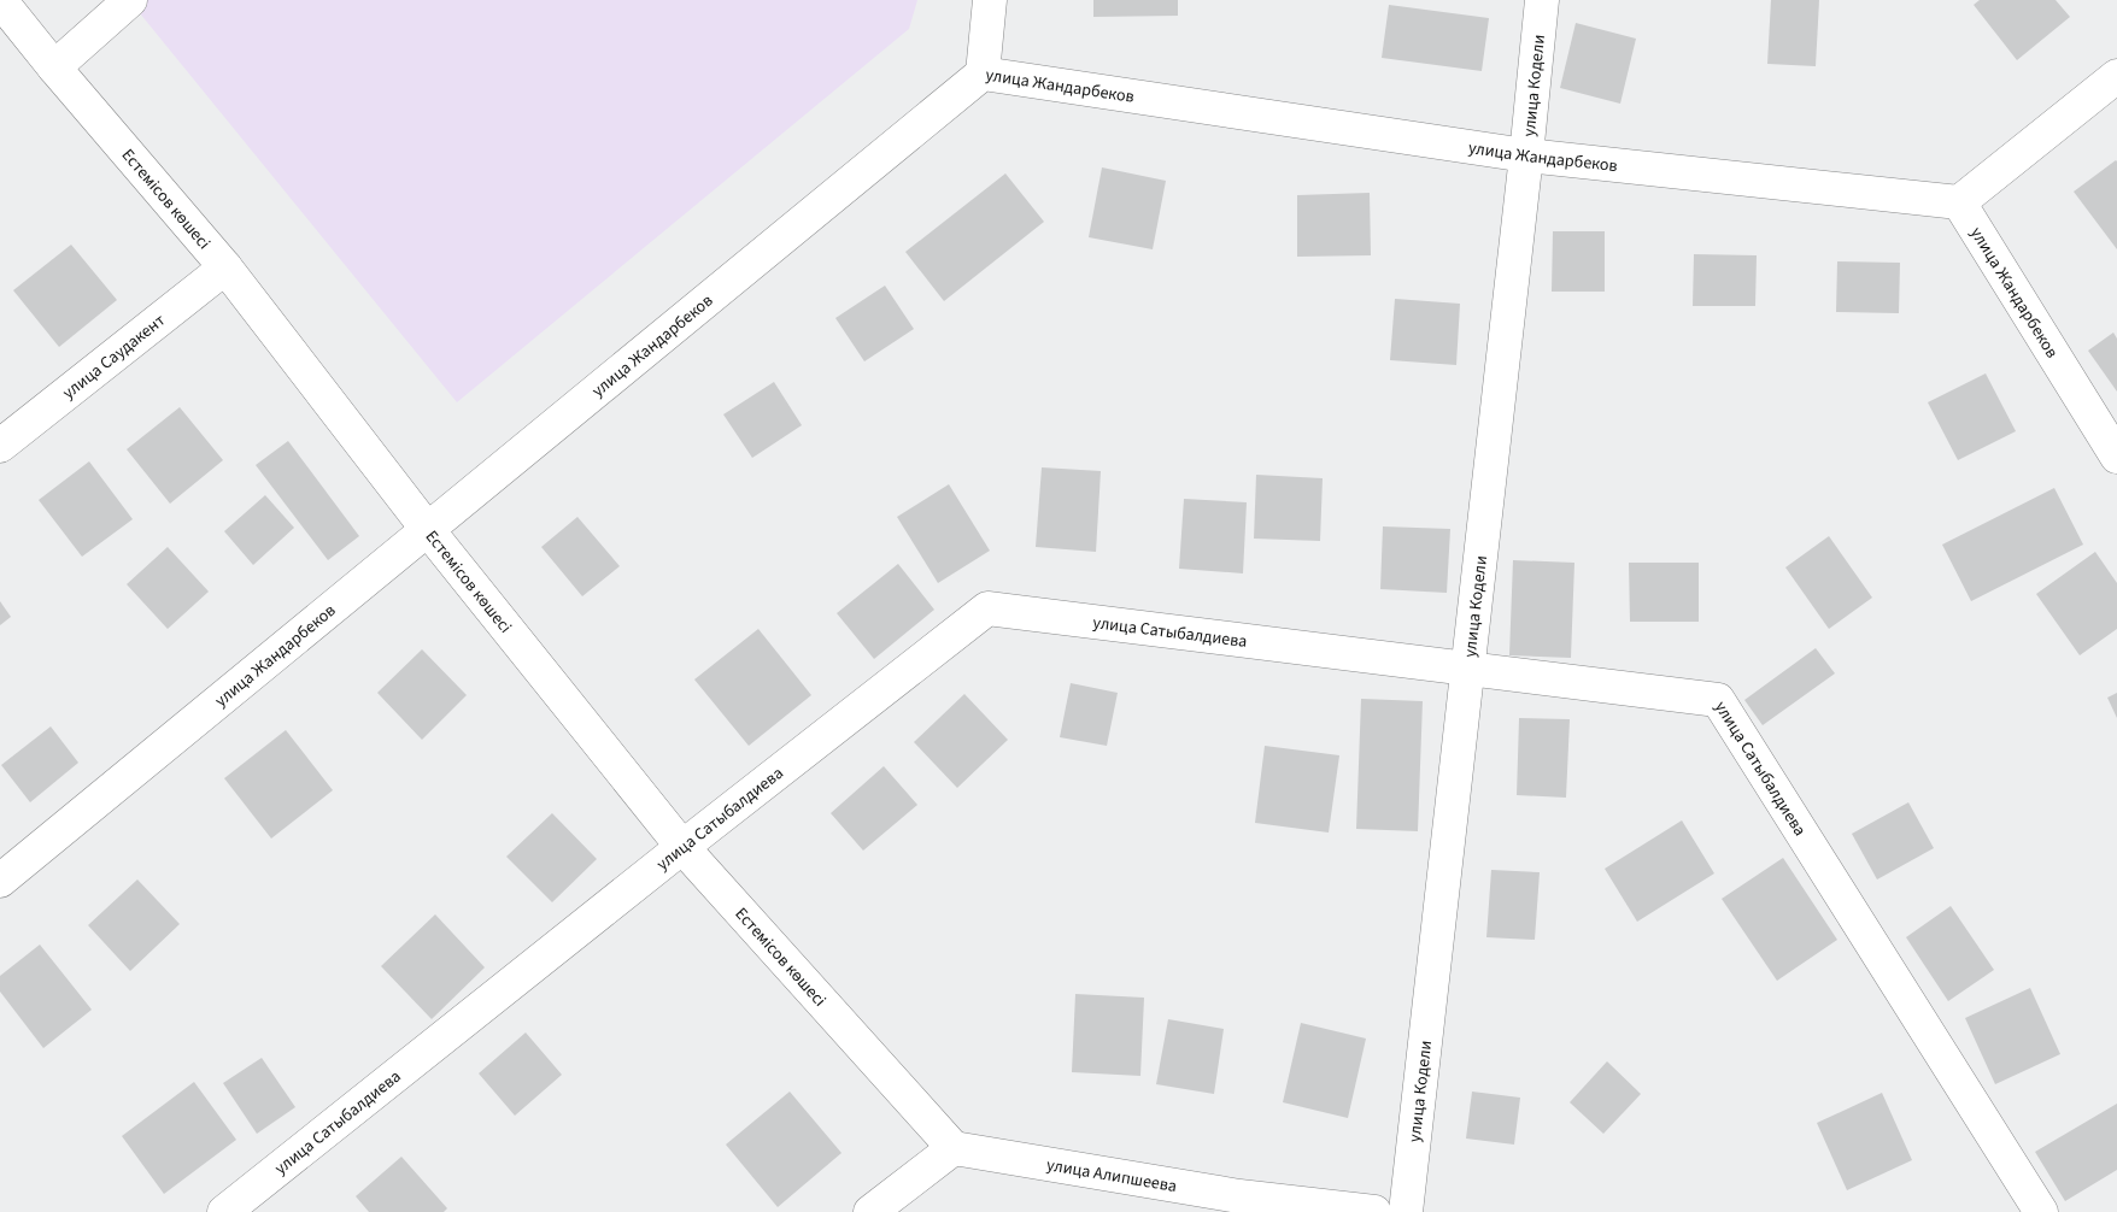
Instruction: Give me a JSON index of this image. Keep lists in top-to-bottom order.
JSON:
{
  "streets": {
    "street": [
      "улица Кодели",
      "улица Жандарбеков",
      "Естемісов көшесі",
      "улица Саудакент",
      "улица Сатыбалдиева",
      "улица Алипшеева"
    ]
  },
  "crossings": [
    ["улица Кодели", "улица Жандарбеков"],
    ["улица Кодели", "улица Сатыбалдиева"],
    ["улица Жандарбеков", "Естемісов көшесі"],
    ["Естемісов көшесі", "улица Саудакент"],
    ["Естемісов көшесі", "улица Сатыбалдиева"],
    ["Естемісов көшесі", "улица Алипшеева"]
  ]
}
